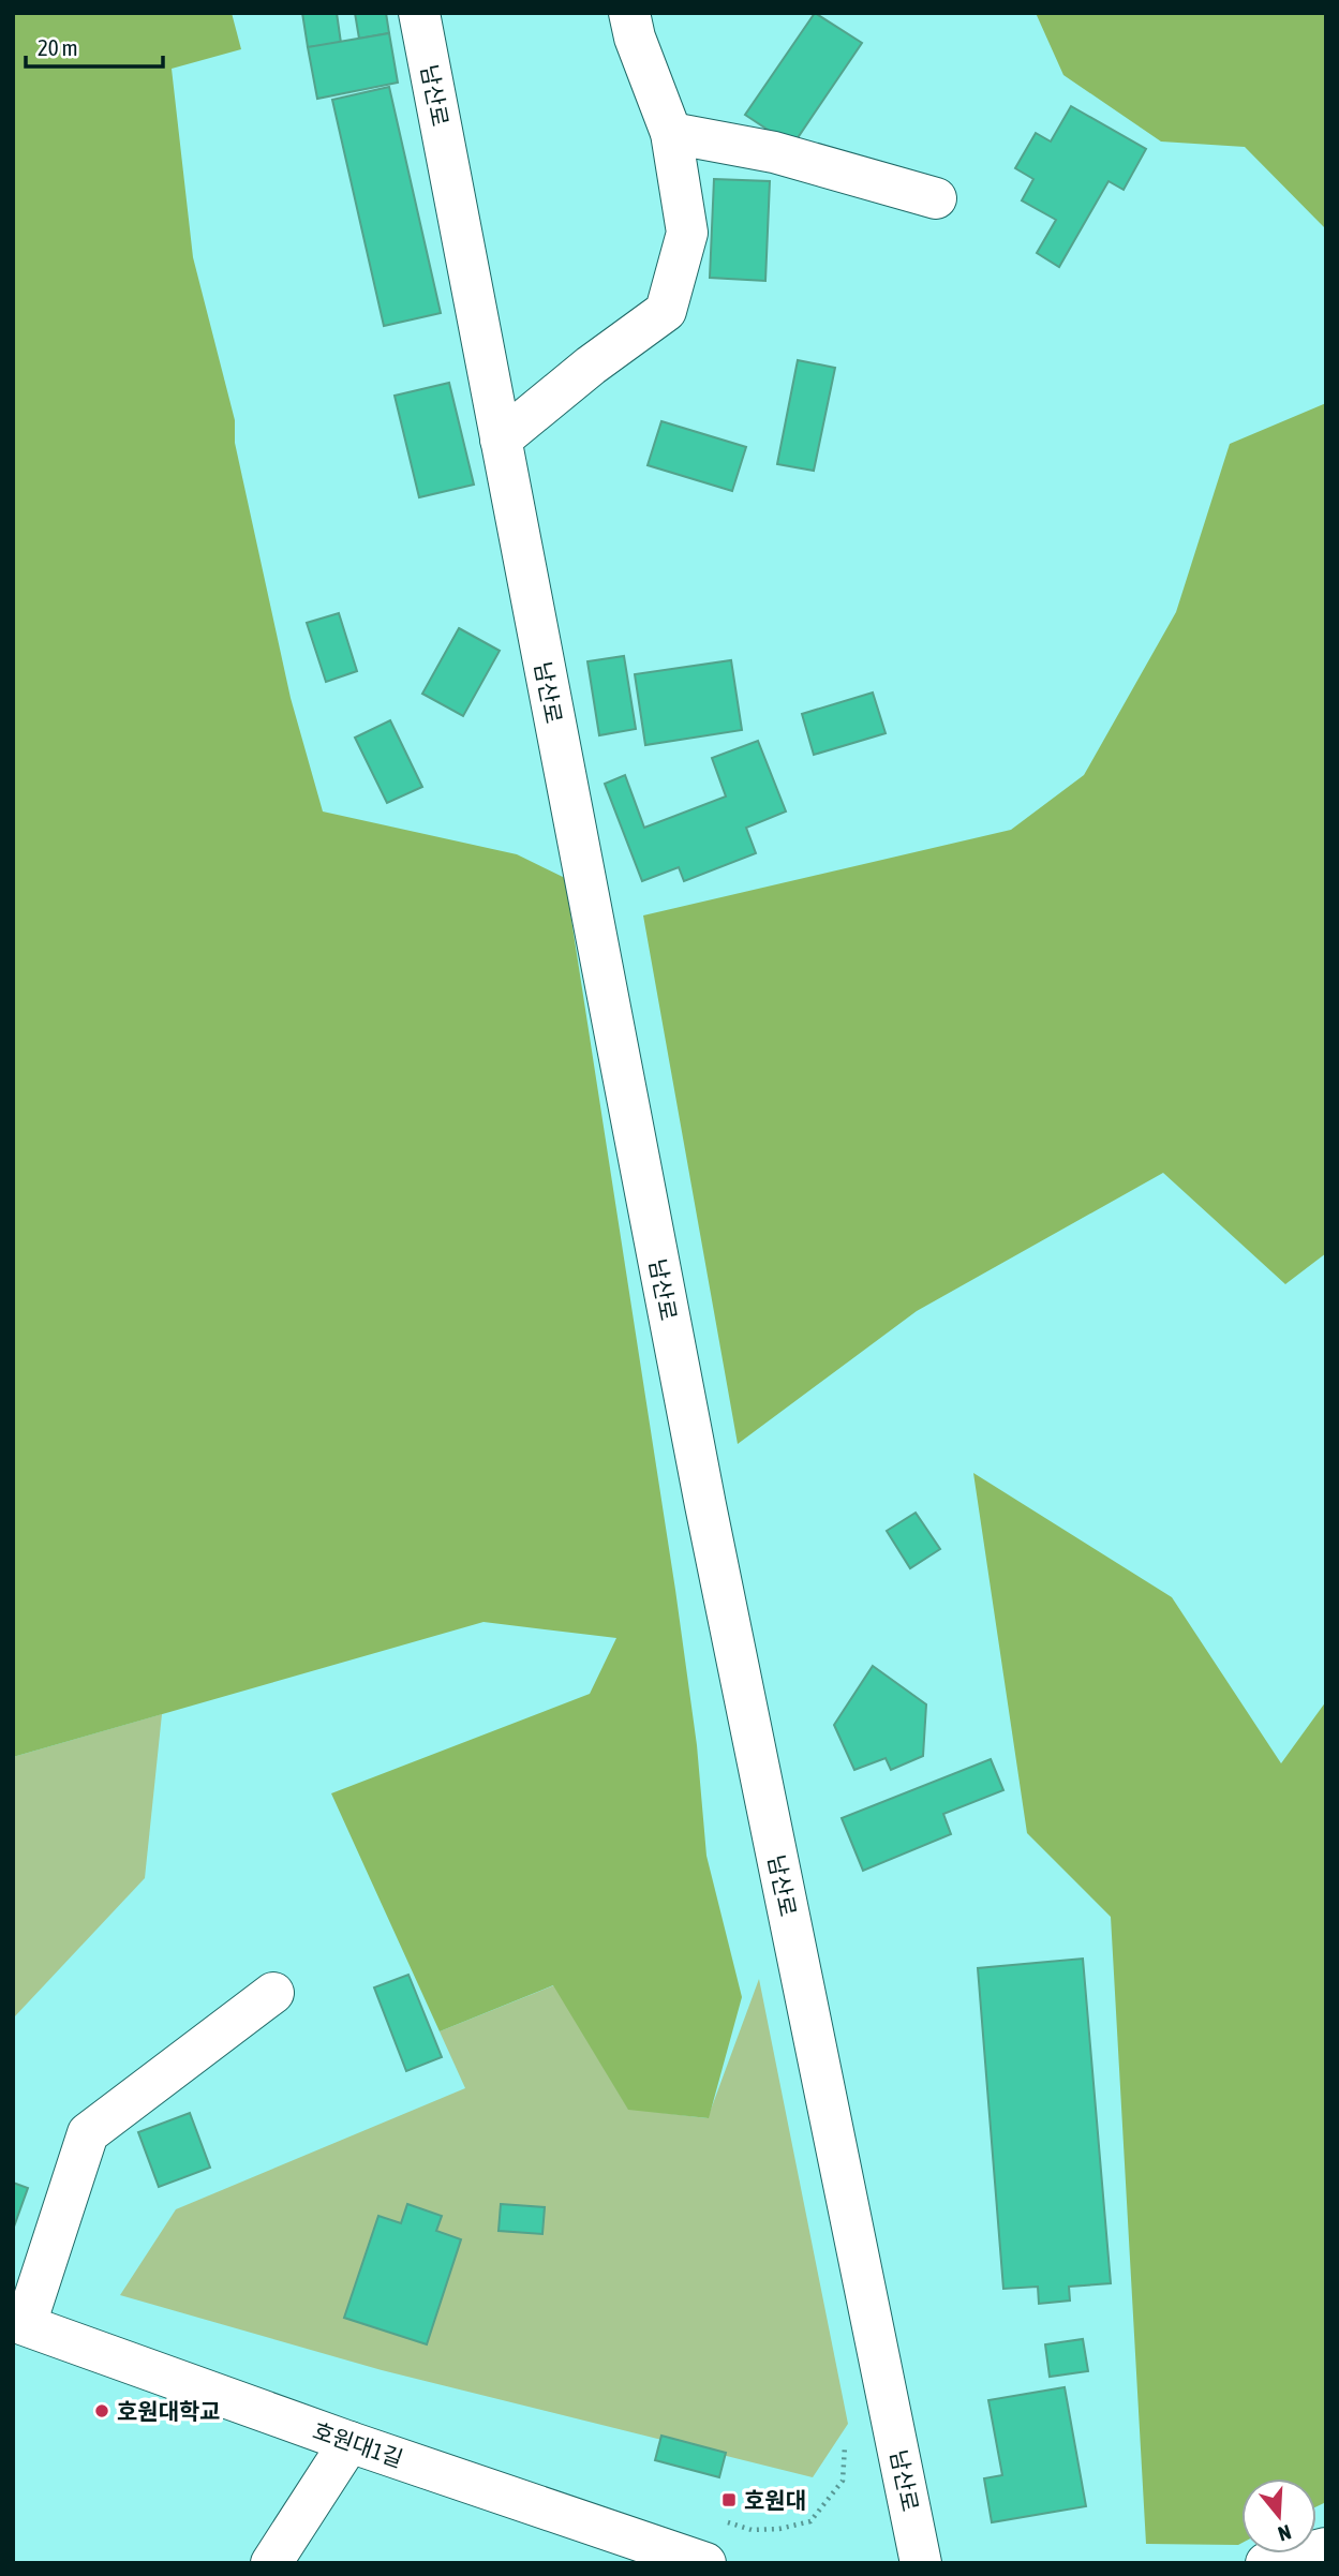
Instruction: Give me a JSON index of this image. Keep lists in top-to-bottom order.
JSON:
{
  "streets": {
    "street": ["남산로", "호원대1길"]
  },
  "places": {
    "other": ["호원대학교"],
    "transit": ["호원대"]
  },
  "scale_bar": "20 m",
  "north": "bottom"
}
